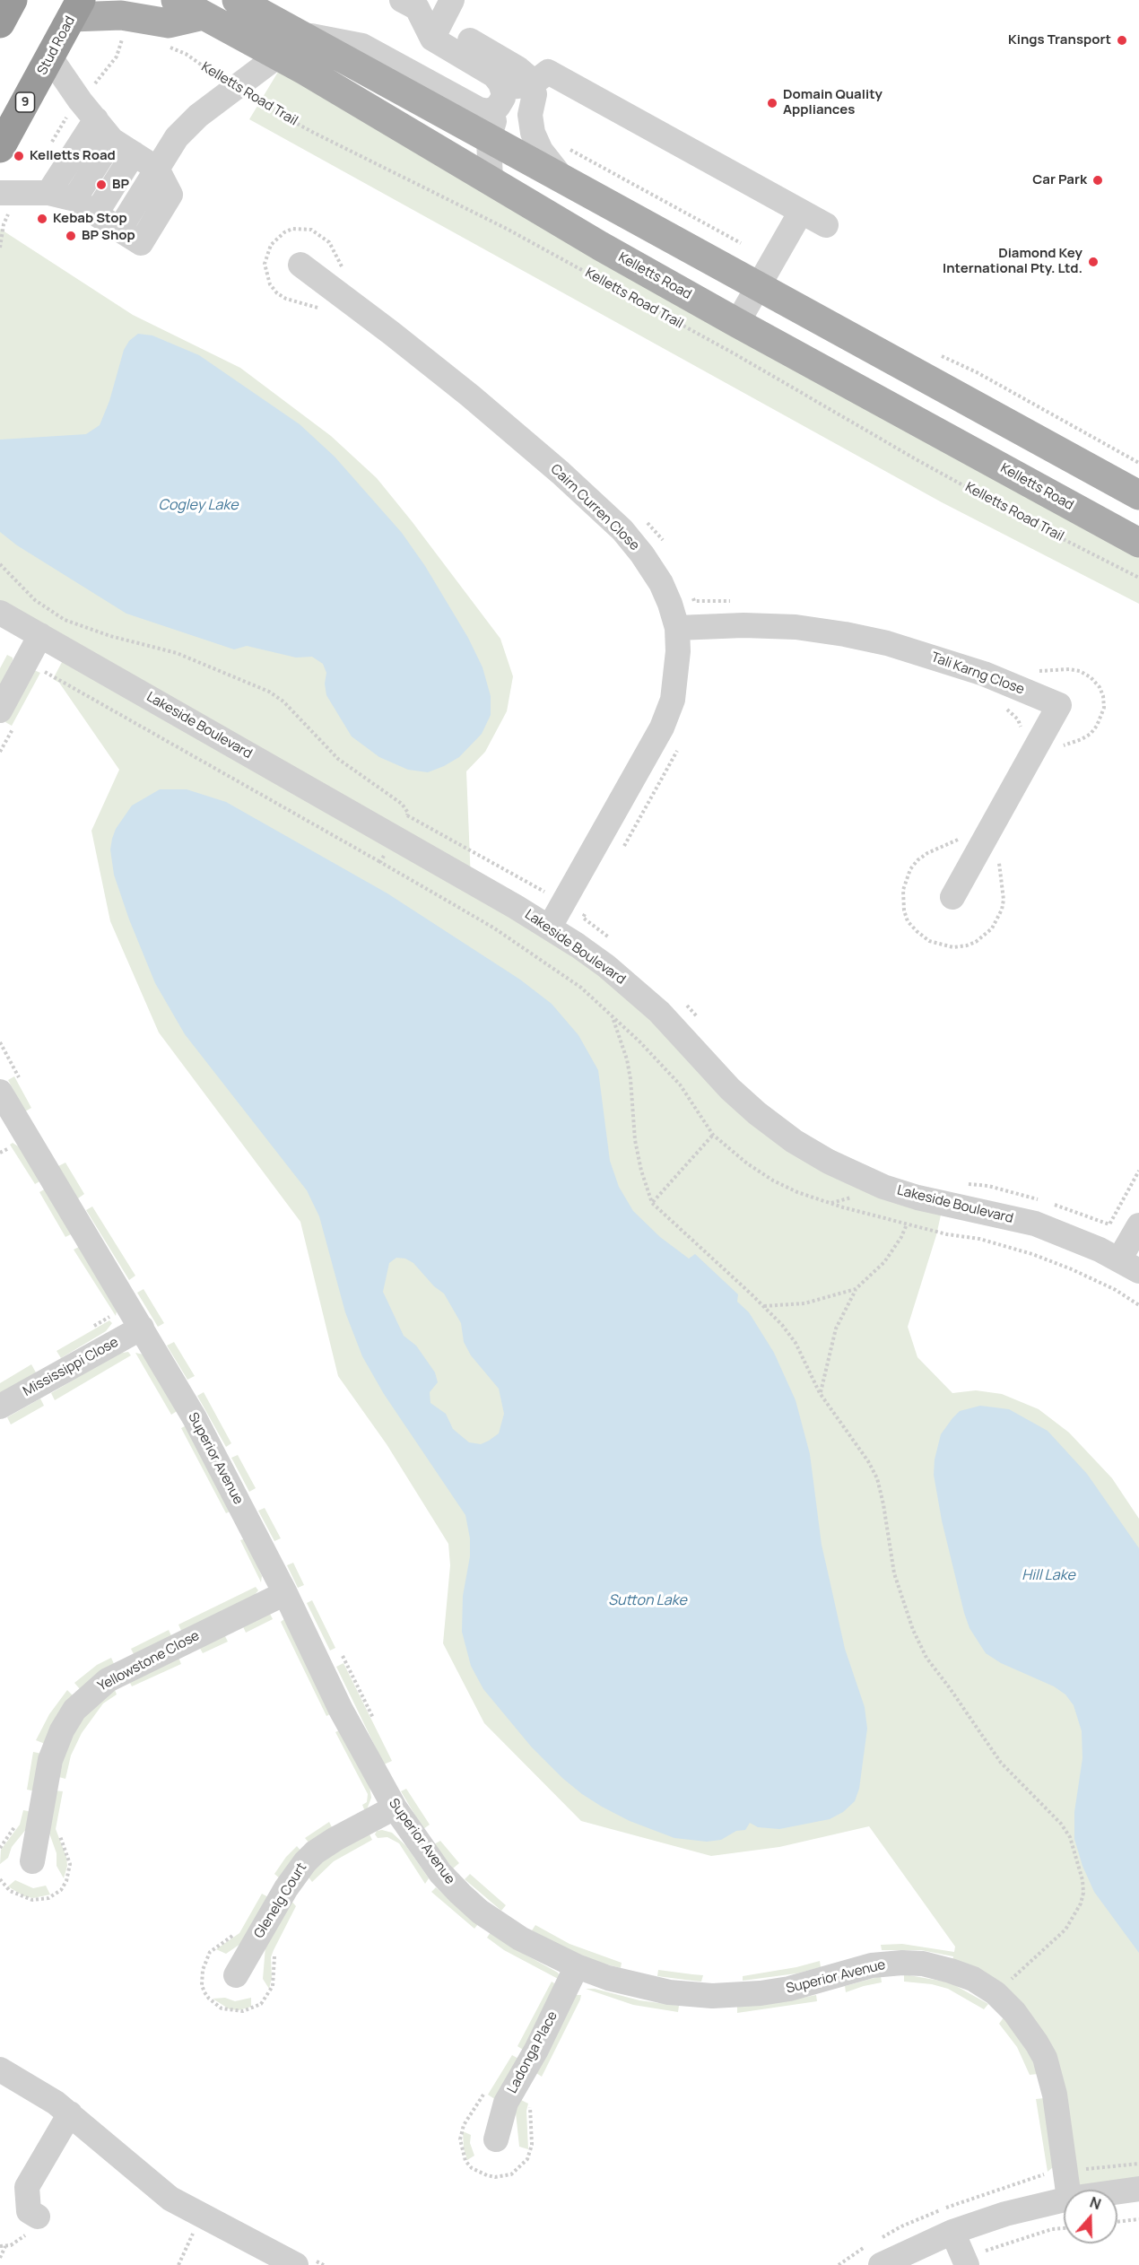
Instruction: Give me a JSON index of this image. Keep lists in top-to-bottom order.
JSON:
{
  "streets": {
    "highway": ["Stud Road", "9"],
    "main road": ["Kelletts Road"],
    "street": [
      "Cairn Curren Close",
      "Tali Karng Close",
      "Lakeside Boulevard",
      "Mississippi Close",
      "Superior Avenue",
      "Yellowstone Close",
      "Glenelg Court",
      "Ladonga Place"
    ],
    "path": ["Kelletts Road Trail"]
  },
  "crossings": [
    ["Cairn Curren Close", "Tali Karng Close"],
    ["Cairn Curren Close", "Lakeside Boulevard"],
    ["Mississippi Close", "Superior Avenue"],
    ["Superior Avenue", "Yellowstone Close"],
    ["Superior Avenue", "Glenelg Court"],
    ["Superior Avenue", "Ladonga Place"]
  ],
  "water": ["Cogley Lake", "Hill Lake", "Sutton Lake"],
  "places": [
    "Kings Transport",
    "Domain Quality Appliances",
    "Kelletts Road",
    "Car Park",
    "BP",
    "Kebab Stop",
    "BP Shop",
    "Diamond Key International Pty. Ltd."
  ],
  "north": "top"
}
